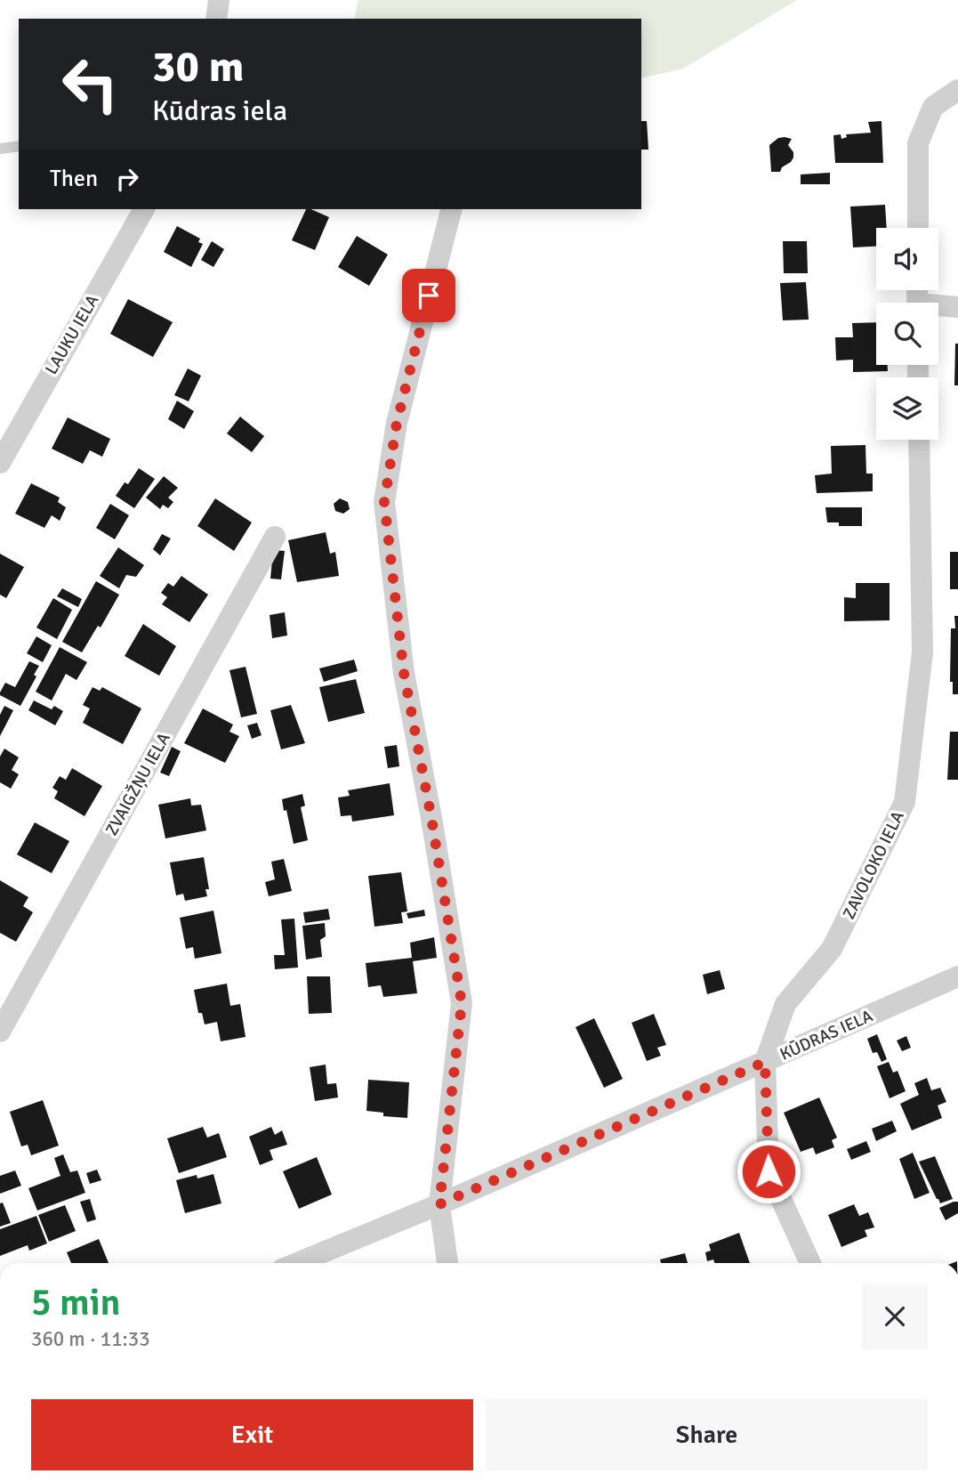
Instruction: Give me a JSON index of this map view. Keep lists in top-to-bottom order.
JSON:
{
  "streets": {
    "street": [
      "LAUKU IELA",
      "ZVAIGŽŅU IELA",
      "ZAVOLOKO IELA",
      "KŪDRAS IELA"
    ]
  },
  "crossings": [
    ["ZAVOLOKO IELA", "KŪDRAS IELA"]
  ],
  "page": {
    "turn": ["30 m", "Kūdras iela"],
    "then": "Then",
    "heading": ["5 min", "360 m · 11:33"],
    "buttons": ["Exit", "Share"]
  }
}
